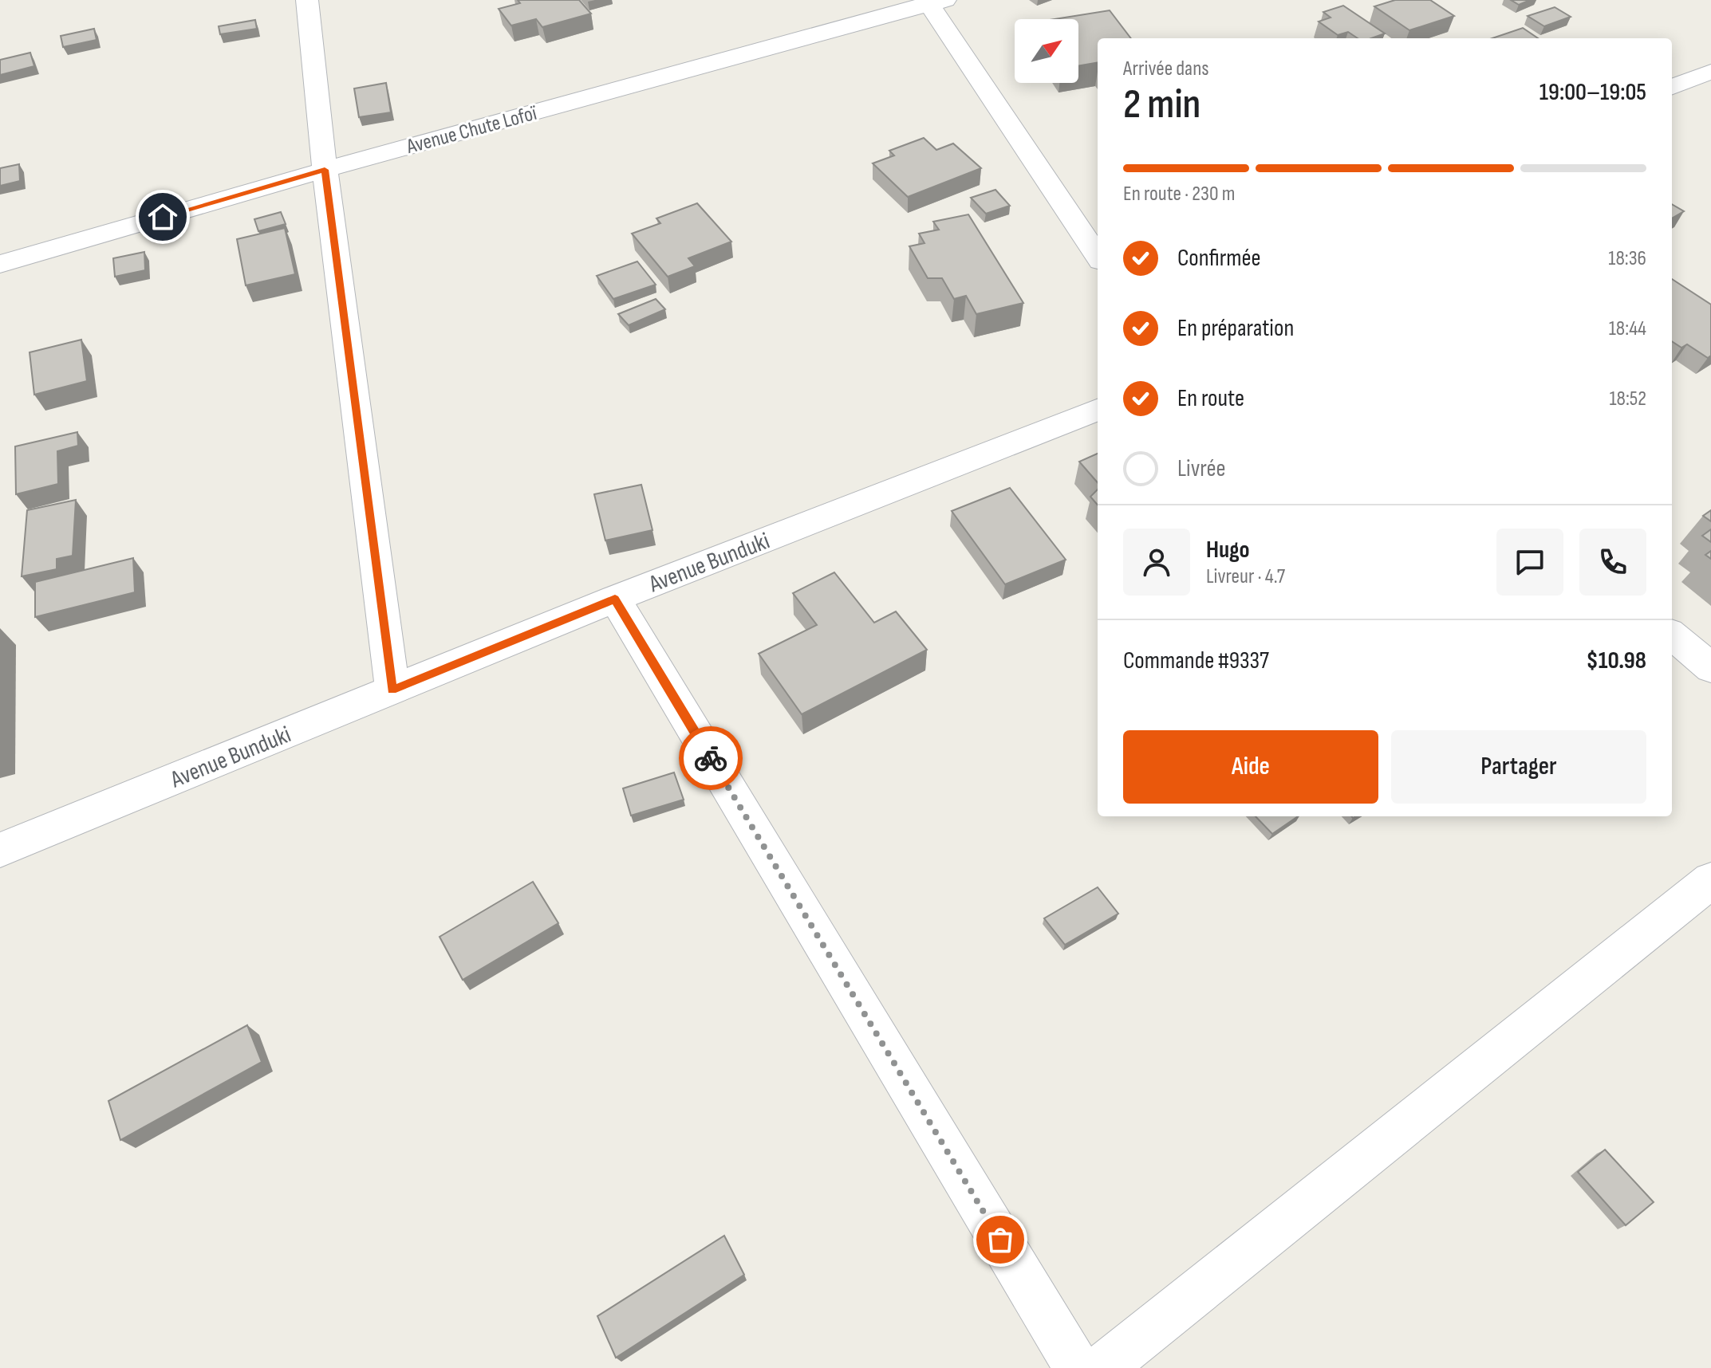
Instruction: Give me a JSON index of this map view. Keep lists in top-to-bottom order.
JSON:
{
  "streets": {
    "street": ["Avenue Chute Lofoï", "Avenue Bunduki"]
  },
  "north": "top right",
  "page": {
    "heading": ["2 min", "Arrivée dans", "19:00–19:05"],
    "panel": [
      "Hugo",
      "Livreur · 4.7",
      "Commande #9337",
      "$10.98"
    ],
    "bar": "En route · 230 m",
    "list": [
      ["Confirmée", "18:36"],
      ["En préparation", "18:44"],
      ["En route", "18:52"],
      "Livrée"
    ],
    "buttons": ["Aide", "Partager"]
  }
}
